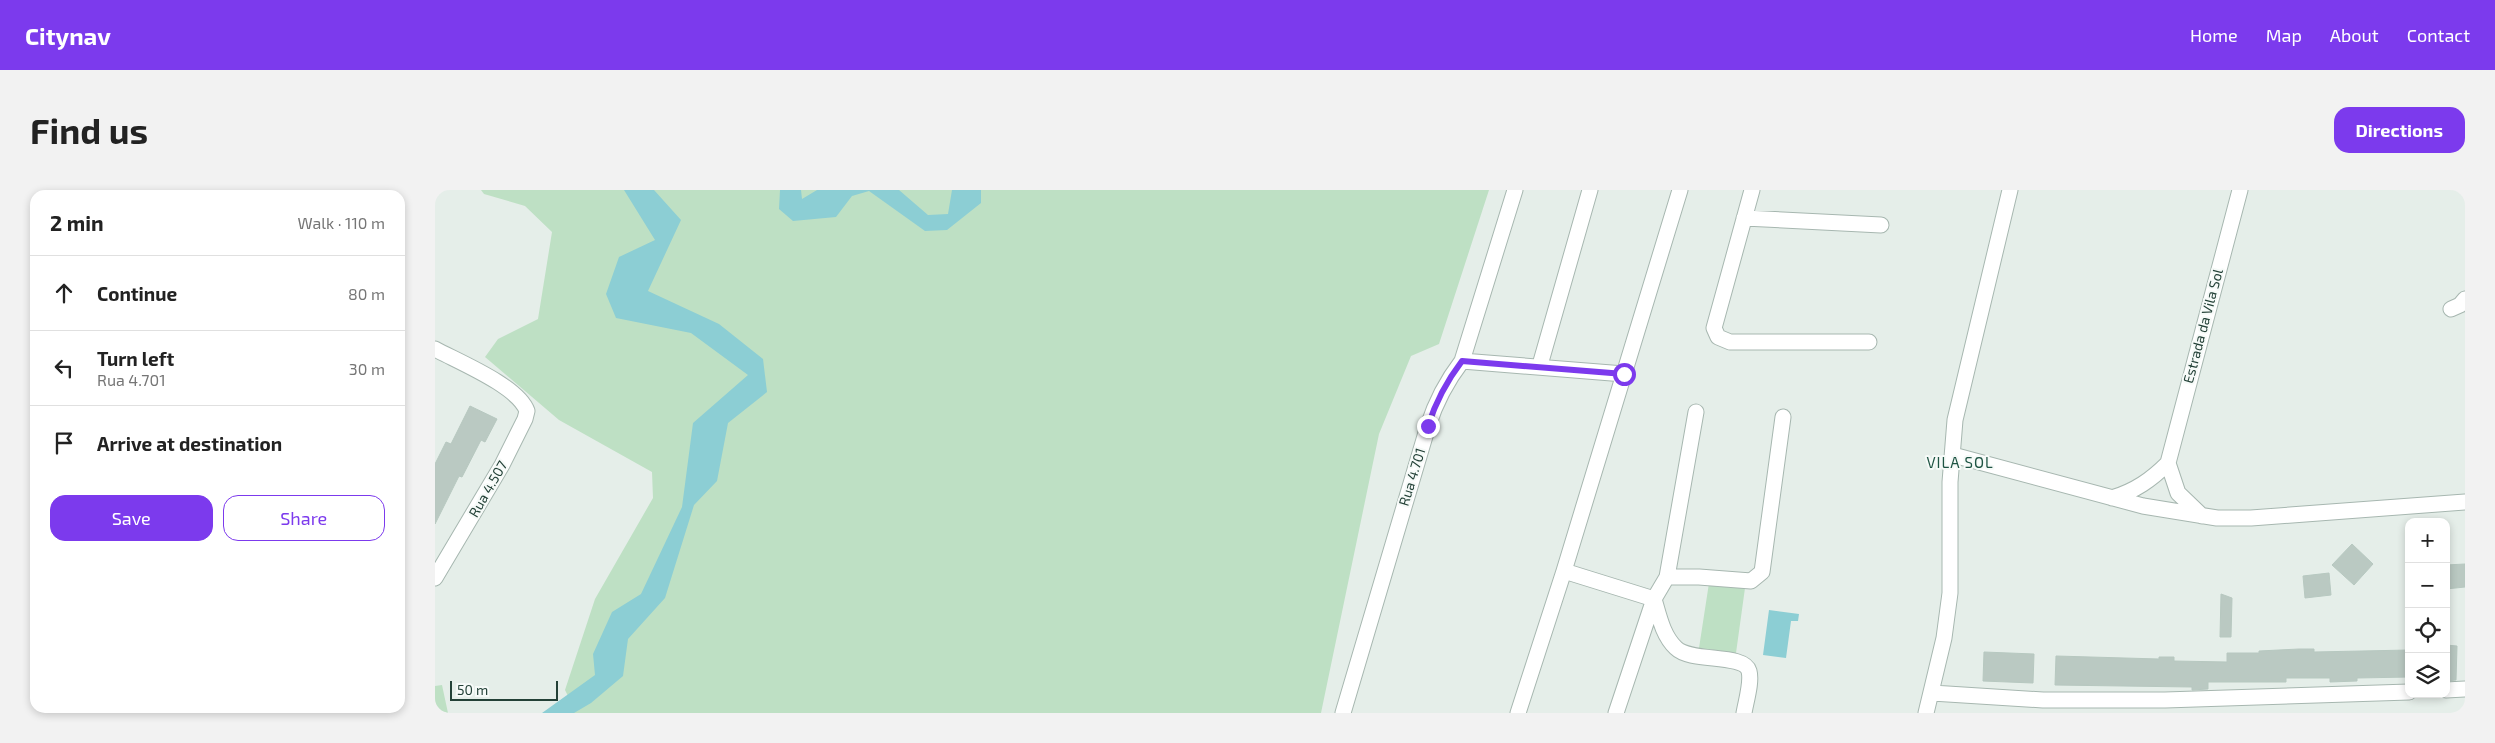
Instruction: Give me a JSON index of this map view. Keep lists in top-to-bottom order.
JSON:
{
  "streets": {
    "street": ["Estrada da Vila Sol", "Rua 4.701", "Rua 4.507"]
  },
  "districts": ["VILA SOL"],
  "scale_bar": "50 m",
  "page": {
    "header": "Citynav",
    "nav": [
      "Home",
      "Map",
      "About",
      "Contact"
    ],
    "buttons": [
      "Directions",
      ["Save", "Share"]
    ],
    "title": "Find us",
    "heading": ["2 min", "Walk · 110 m"],
    "list": [
      ["Continue", "80 m"],
      ["Turn left", "Rua 4.701", "30 m"],
      "Arrive at destination"
    ],
    "map_buttons": ["+", "−"],
    "scale": "50 m"
  }
}
